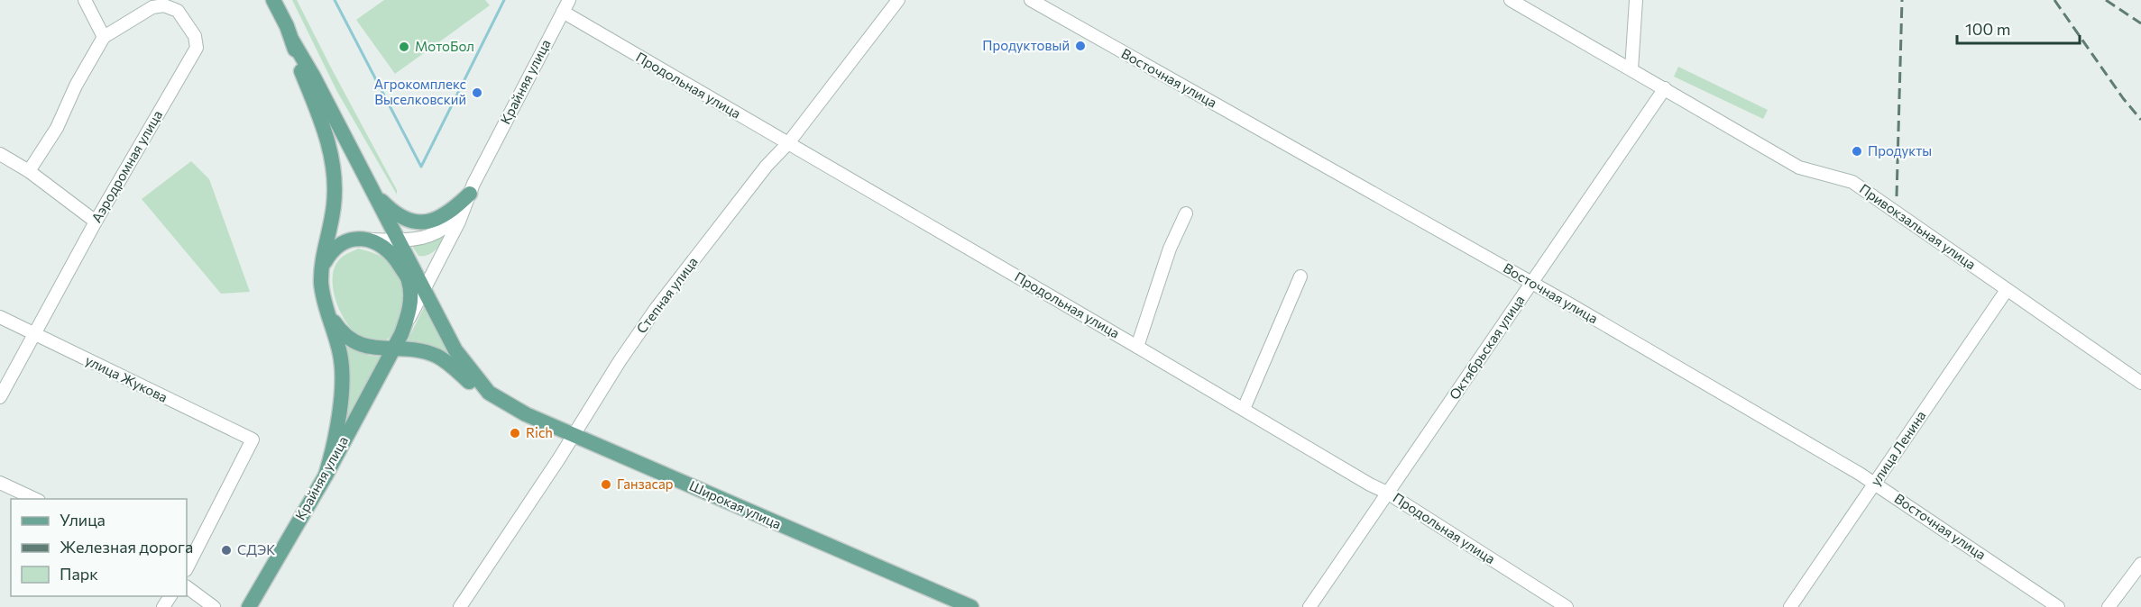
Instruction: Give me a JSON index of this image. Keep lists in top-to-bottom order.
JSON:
{
  "streets": {
    "main road": ["Крайняя улица", "Широкая улица"],
    "street": [
      "Восточная улица",
      "Продольная улица",
      "Аэродромная улица",
      "Привокзальная улица",
      "Степная улица",
      "Октябрьская улица",
      "улица Жукова",
      "улица Ленина"
    ]
  },
  "crossings": [
    ["Восточная улица", "Октябрьская улица"],
    ["Восточная улица", "улица Ленина"],
    ["Крайняя улица", "Продольная улица"],
    ["Продольная улица", "Степная улица"],
    ["Продольная улица", "Октябрьская улица"],
    ["Аэродромная улица", "улица Жукова"],
    ["Привокзальная улица", "Октябрьская улица"],
    ["Привокзальная улица", "улица Ленина"],
    ["Степная улица", "Широкая улица"]
  ],
  "places": [
    "Продуктовый",
    "МотоБол",
    "Агрокомплекс Выселковский",
    "Продукты",
    "Rich",
    "Ганзасар",
    "СДЭК"
  ],
  "legend": ["Улица", "Железная дорога", "Парк"],
  "scale_bar": "100 m"
}
